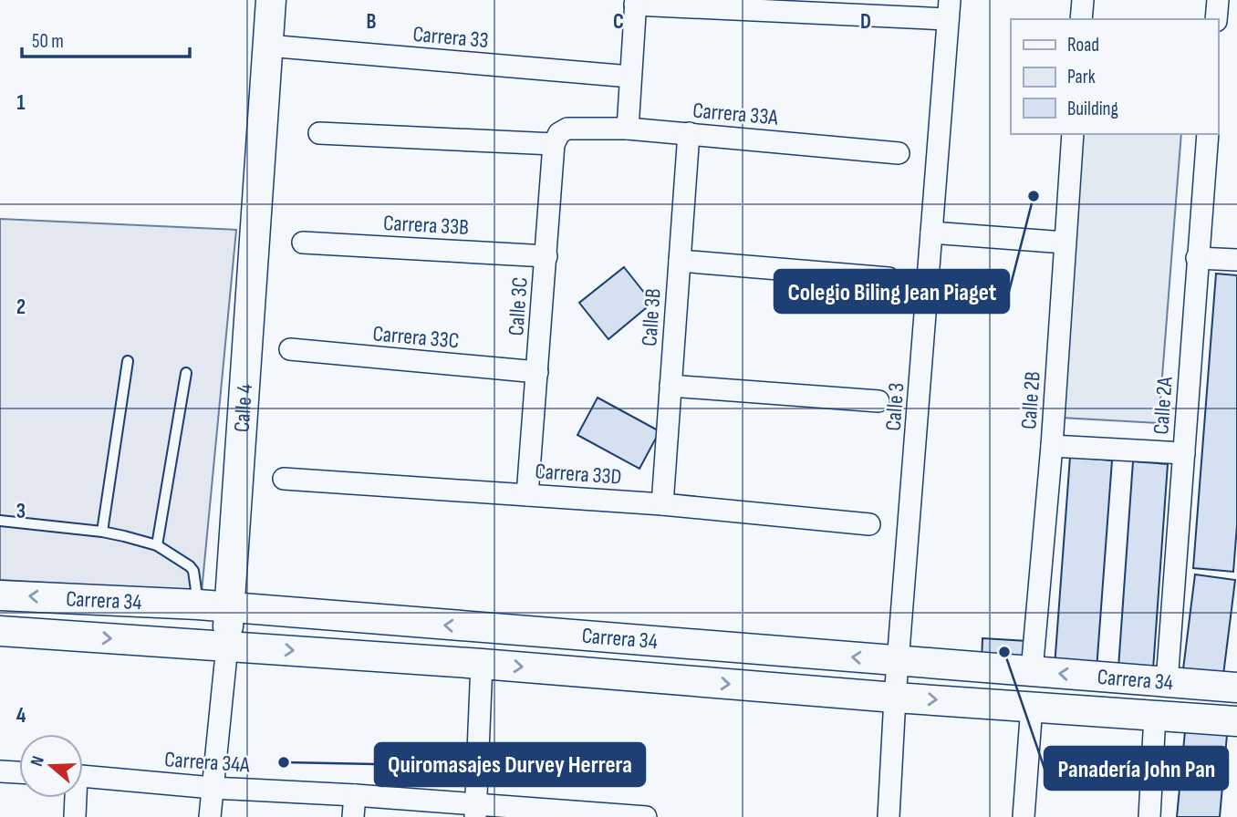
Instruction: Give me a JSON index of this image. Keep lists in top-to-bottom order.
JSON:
{
  "streets": {
    "street": [
      "Carrera 33",
      "Carrera 33A",
      "Carrera 33B",
      "Calle 3C",
      "Calle 3B",
      "Carrera 33C",
      "Calle 2B",
      "Calle 2A",
      "Calle 3",
      "Calle 4",
      "Carrera 33D",
      "Carrera 34",
      "Carrera 34A"
    ]
  },
  "crossings": [
    ["Carrera 33", "Calle 4"],
    ["Carrera 33A", "Calle 3C"],
    ["Carrera 33A", "Calle 3B"],
    ["Carrera 33B", "Calle 3C"],
    ["Calle 3C", "Carrera 33C"],
    ["Calle 3C", "Carrera 33D"],
    ["Calle 3B", "Carrera 33D"],
    ["Calle 2B", "Carrera 34"],
    ["Calle 2A", "Carrera 34"],
    ["Calle 3", "Carrera 34"],
    ["Calle 4", "Carrera 34"],
    ["Calle 4", "Carrera 34A"]
  ],
  "places": ["Colegio Biling Jean Piaget", "Panadería John Pan", "Quiromasajes Durvey Herrera"],
  "legend": ["Road", "Park", "Building"],
  "scale_bar": "50 m",
  "north": "left",
  "grid": {
    "columns": ["B", "C", "D"],
    "rows": [
      "1",
      "2",
      "3",
      "4"
    ]
  }
}
